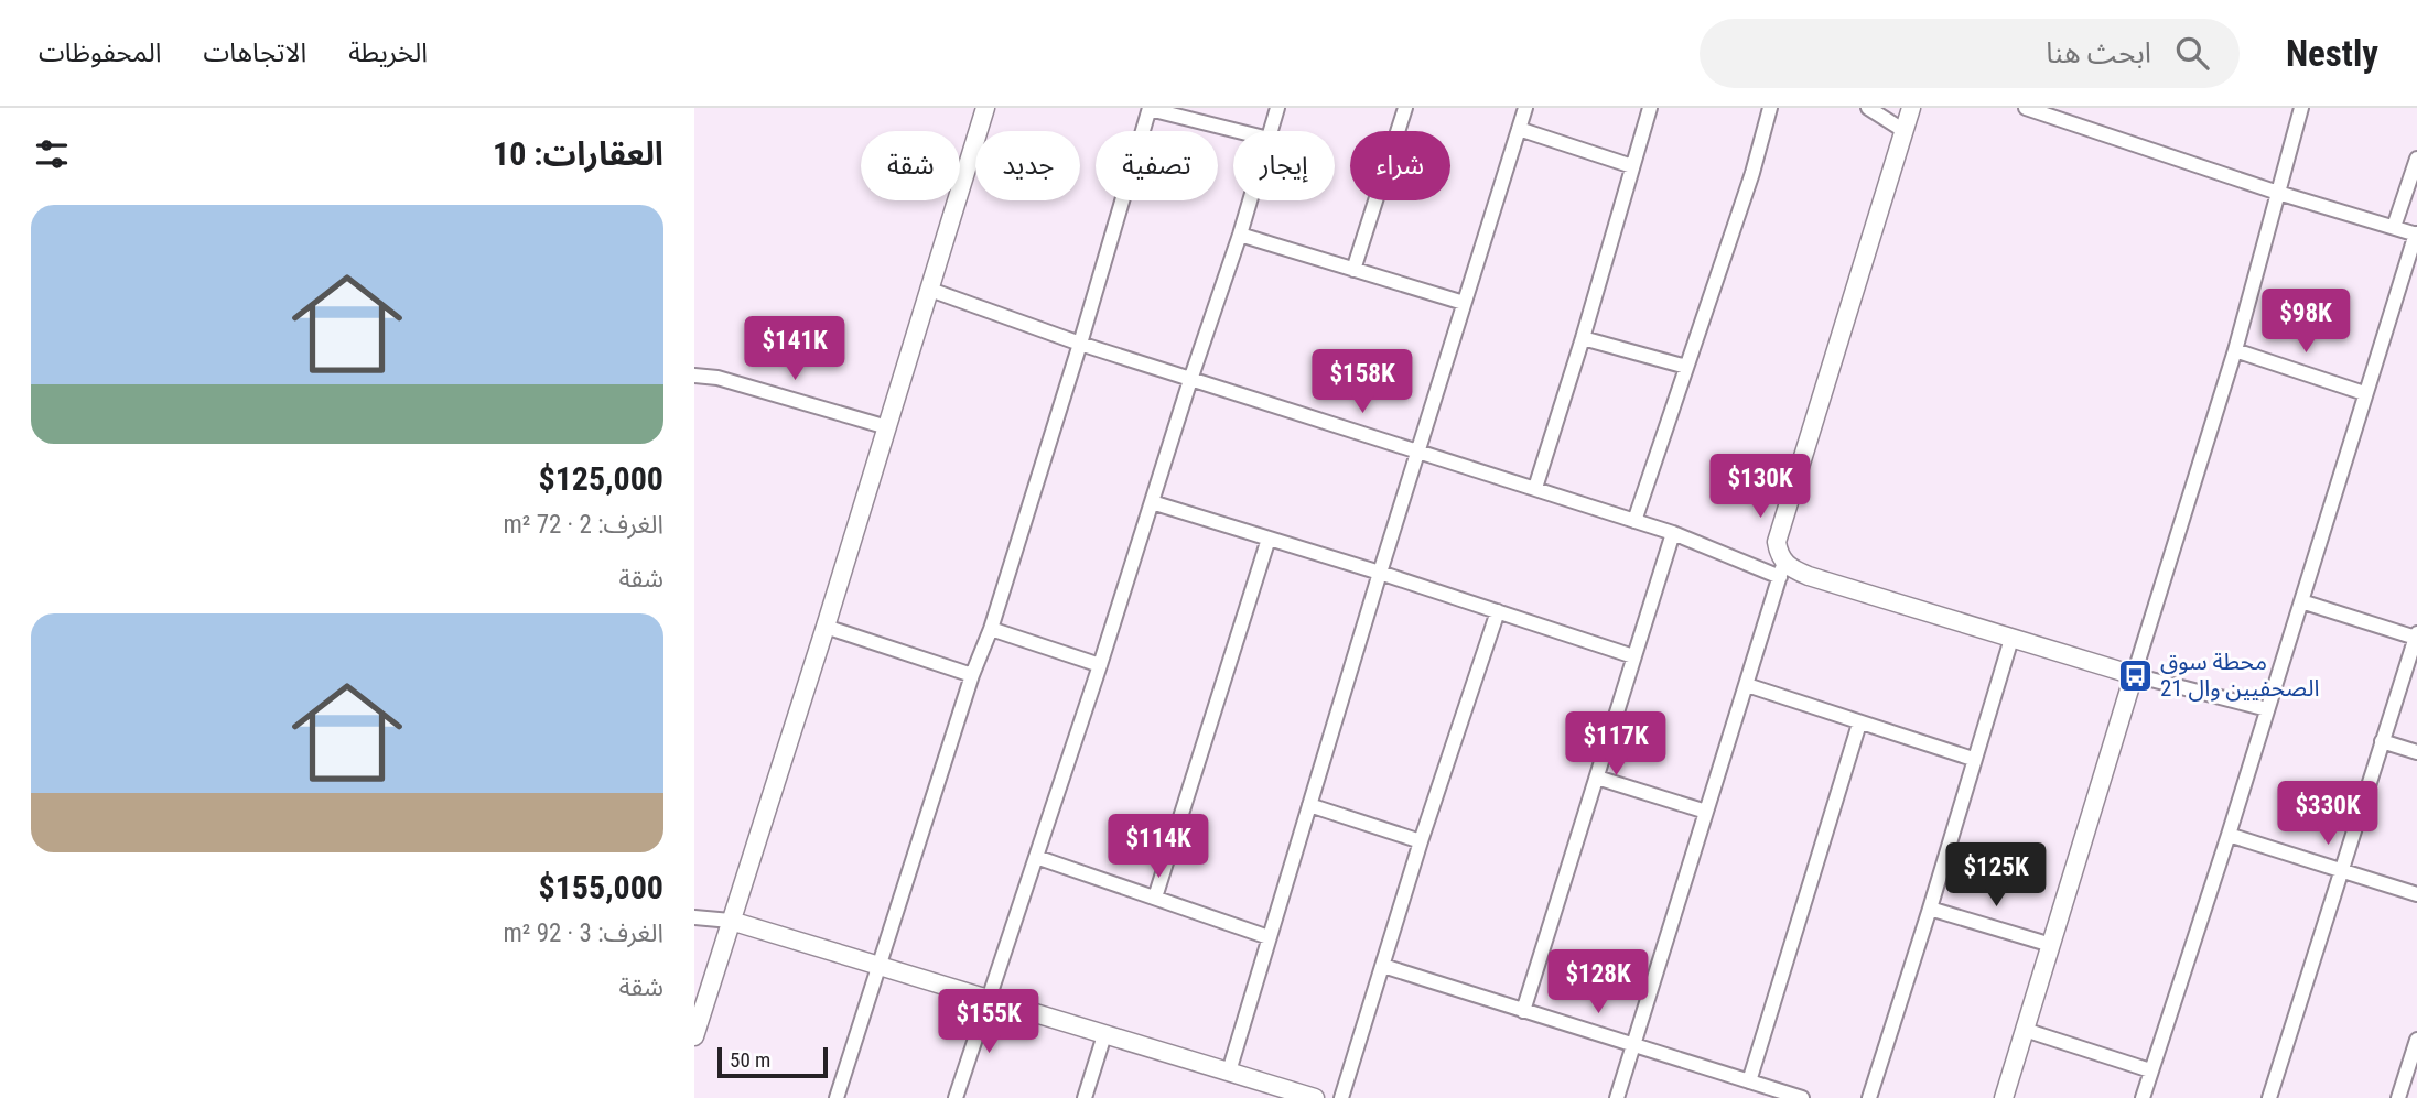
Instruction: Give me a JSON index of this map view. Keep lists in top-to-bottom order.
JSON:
{
  "places": {
    "bus stop": ["محطة سوق الصحفيين وال 21"]
  },
  "scale_bar": "50 m",
  "page": {
    "header": "Nestly",
    "search": "ابحث هنا",
    "nav": ["الخريطة", "الاتجاهات", "المحفوظات"],
    "heading": "العقارات: 10",
    "chip": [
      "شراء",
      "إيجار",
      "تصفية",
      "جديد",
      "شقة"
    ],
    "list": [
      {
        "name": "$125,000",
        "note": "الغرف: 2 · 72 m² · شقة"
      },
      {
        "name": "$155,000",
        "note": "الغرف: 3 · 92 m² · شقة"
      }
    ],
    "price": [
      "$98K",
      "$141K",
      "$158K",
      "$130K",
      "$117K",
      "$330K",
      "$114K",
      "$125K",
      "$128K",
      "$155K"
    ],
    "scale": "50 m"
  }
}
